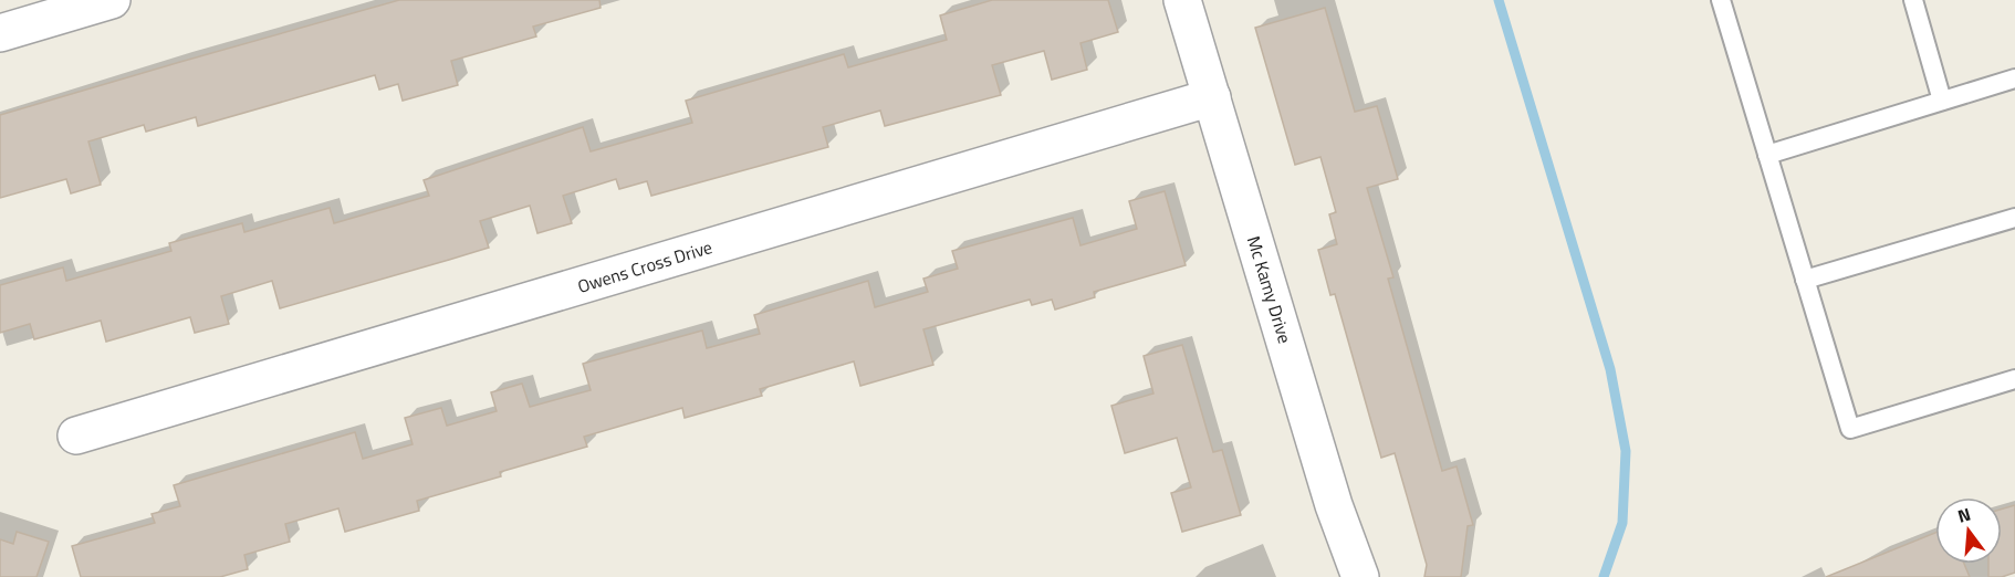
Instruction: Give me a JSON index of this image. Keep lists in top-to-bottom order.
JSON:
{
  "streets": {
    "street": ["Owens Cross Drive", "Mc Kamy Drive"]
  },
  "crossings": [
    ["Owens Cross Drive", "Mc Kamy Drive"]
  ],
  "north": "top"
}
